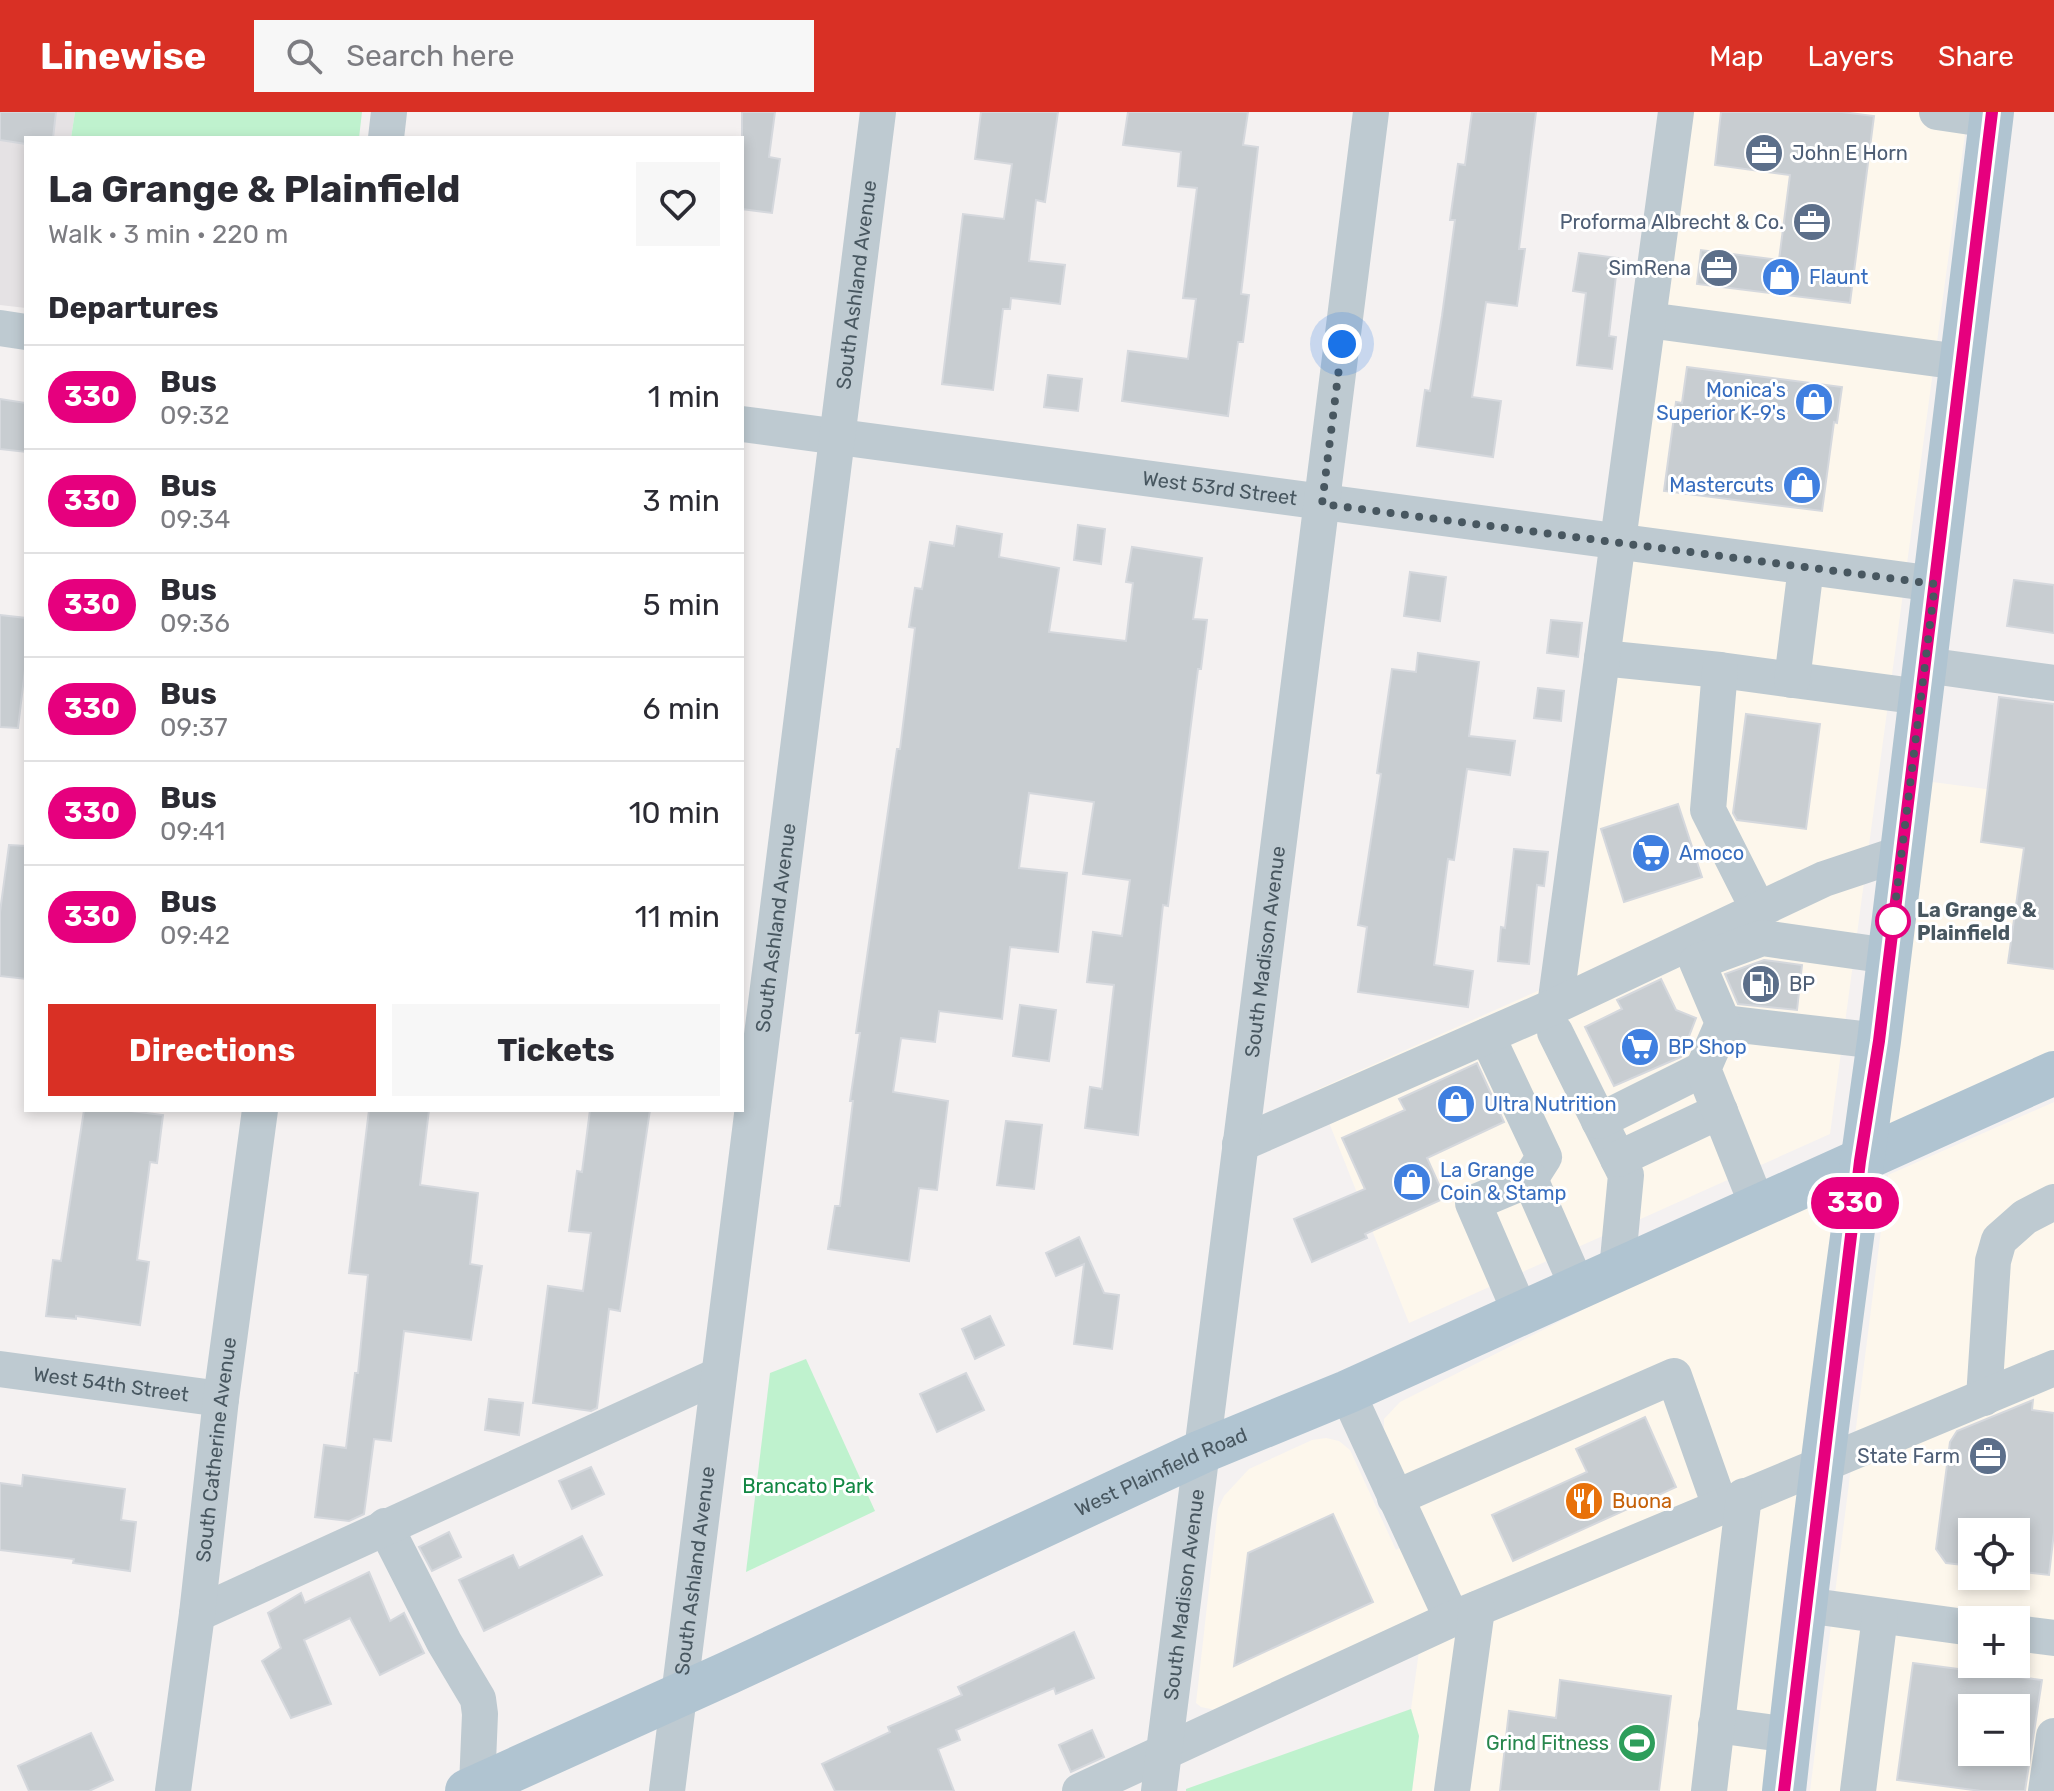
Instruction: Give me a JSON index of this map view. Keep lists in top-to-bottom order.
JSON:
{
  "streets": {
    "main road": ["West Plainfield Road"],
    "street": [
      "South Ashland Avenue",
      "West 53rd Street",
      "South Madison Avenue",
      "West 54th Street",
      "South Catherine Avenue"
    ]
  },
  "crossings": [
    ["South Ashland Avenue", "West 53rd Street"],
    ["South Ashland Avenue", "West Plainfield Road"],
    ["West 53rd Street", "South Madison Avenue"],
    ["South Madison Avenue", "West Plainfield Road"],
    ["West 54th Street", "South Catherine Avenue"]
  ],
  "parks": ["Brancato Park"],
  "places": {
    "office": [
      "John E Horn",
      "Proforma Albrecht & Co.",
      "SimRena",
      "State Farm"
    ],
    "shop": [
      "Flaunt",
      "Monica's Superior K-9's",
      "Mastercuts",
      "Ultra Nutrition",
      "La Grange Coin & Stamp"
    ],
    "supermarket": ["Amoco", "BP Shop"],
    "other": ["La Grange & Plainfield"],
    "fuel station": ["BP"],
    "restaurant": ["Buona"],
    "sports": ["Grind Fitness"]
  },
  "lines": ["bus line 330"],
  "page": {
    "header": "Linewise",
    "search": "Search here",
    "nav": ["Map", "Layers", "Share"],
    "on_map": "330",
    "heading": [
      ["La Grange & Plainfield", "Walk · 3 min · 220 m"],
      "Departures"
    ],
    "list": [
      {
        "mark": "330",
        "name": "Bus",
        "note": "09:32",
        "value": "1 min"
      },
      {
        "mark": "330",
        "name": "Bus",
        "note": "09:34",
        "value": "3 min"
      },
      {
        "mark": "330",
        "name": "Bus",
        "note": "09:36",
        "value": "5 min"
      },
      {
        "mark": "330",
        "name": "Bus",
        "note": "09:37",
        "value": "6 min"
      },
      {
        "mark": "330",
        "name": "Bus",
        "note": "09:41",
        "value": "10 min"
      },
      {
        "mark": "330",
        "name": "Bus",
        "note": "09:42",
        "value": "11 min"
      }
    ],
    "buttons": ["Directions", "Tickets"],
    "map_buttons": ["+", "−"]
  }
}
